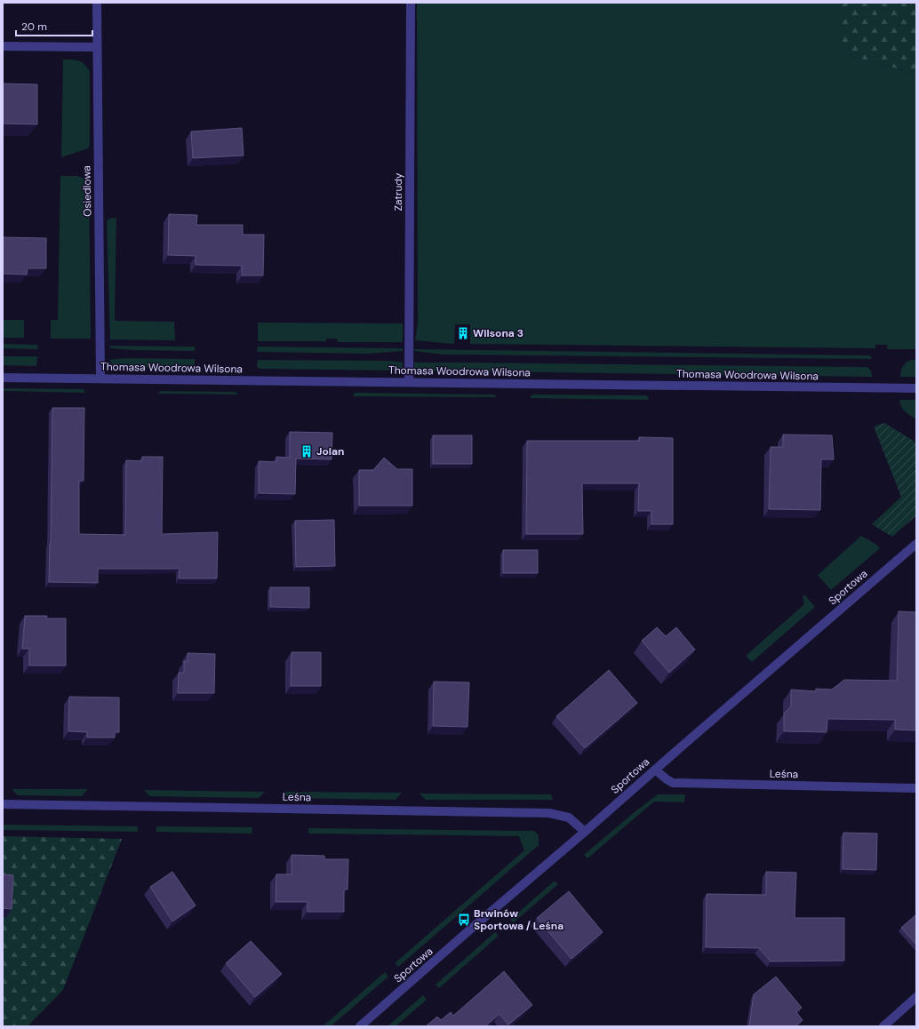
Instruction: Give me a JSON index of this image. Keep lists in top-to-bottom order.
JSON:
{
  "streets": {
    "street": [
      "Osiedlowa",
      "Zatrudy",
      "Thomasa Woodrowa Wilsona",
      "Sportowa",
      "Leśna"
    ]
  },
  "crossings": [
    ["Osiedlowa", "Thomasa Woodrowa Wilsona"],
    ["Zatrudy", "Thomasa Woodrowa Wilsona"],
    ["Sportowa", "Leśna"]
  ],
  "places": {
    "building": ["Wilsona 3", "Jolan"],
    "bus stop": ["Brwinów Sportowa / Leśna"]
  },
  "scale_bar": "20 m"
}
